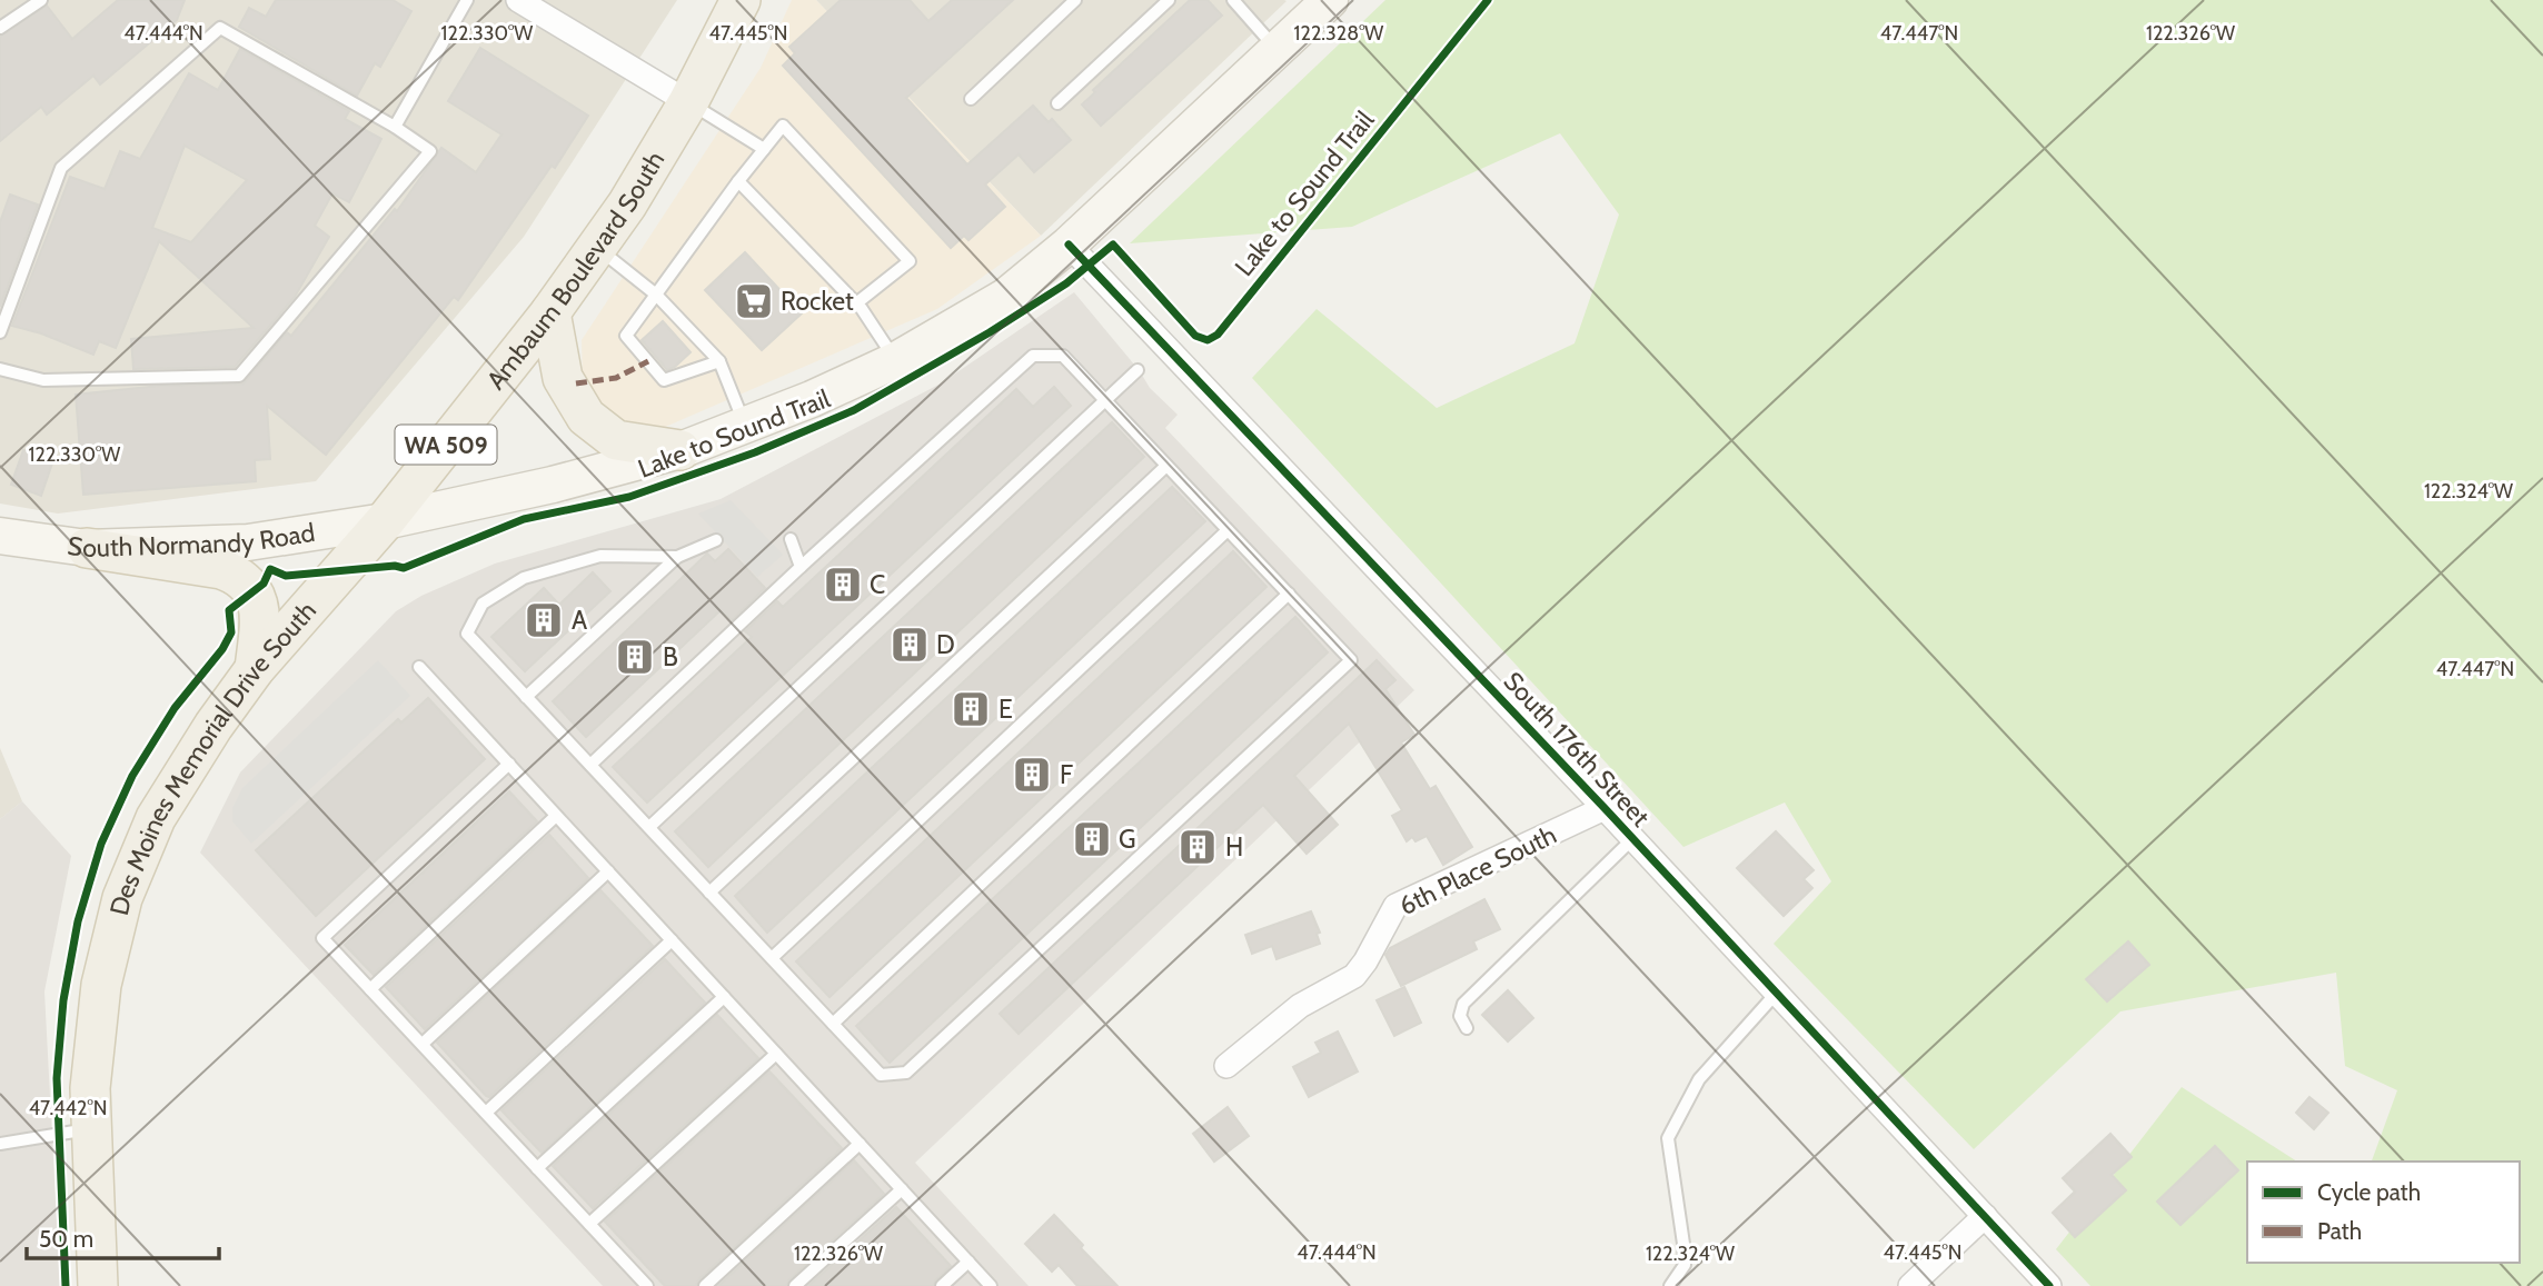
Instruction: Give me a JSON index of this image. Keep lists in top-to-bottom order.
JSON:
{
  "streets": {
    "main road": [
      "Ambaum Boulevard South",
      "WA 509",
      "South Normandy Road",
      "Des Moines Memorial Drive South"
    ],
    "street": ["South 176th Street", "6th Place South"],
    "cycle path": ["Lake to Sound Trail"]
  },
  "crossings": [
    ["Ambaum Boulevard South", "South Normandy Road"],
    ["Ambaum Boulevard South", "Des Moines Memorial Drive South"],
    ["South Normandy Road", "Des Moines Memorial Drive South"],
    ["South 176th Street", "6th Place South"]
  ],
  "places": {
    "supermarket": ["Rocket"],
    "building": [
      "C",
      "A",
      "D",
      "B",
      "E",
      "F",
      "G",
      "H"
    ]
  },
  "legend": ["Cycle path", "Path"],
  "scale_bar": "50 m",
  "coordinates": [
    "122.330°W",
    "122.328°W",
    "122.326°W",
    "47.447°N",
    "47.444°N",
    "47.445°N",
    "122.324°W",
    "47.442°N"
  ]
}
